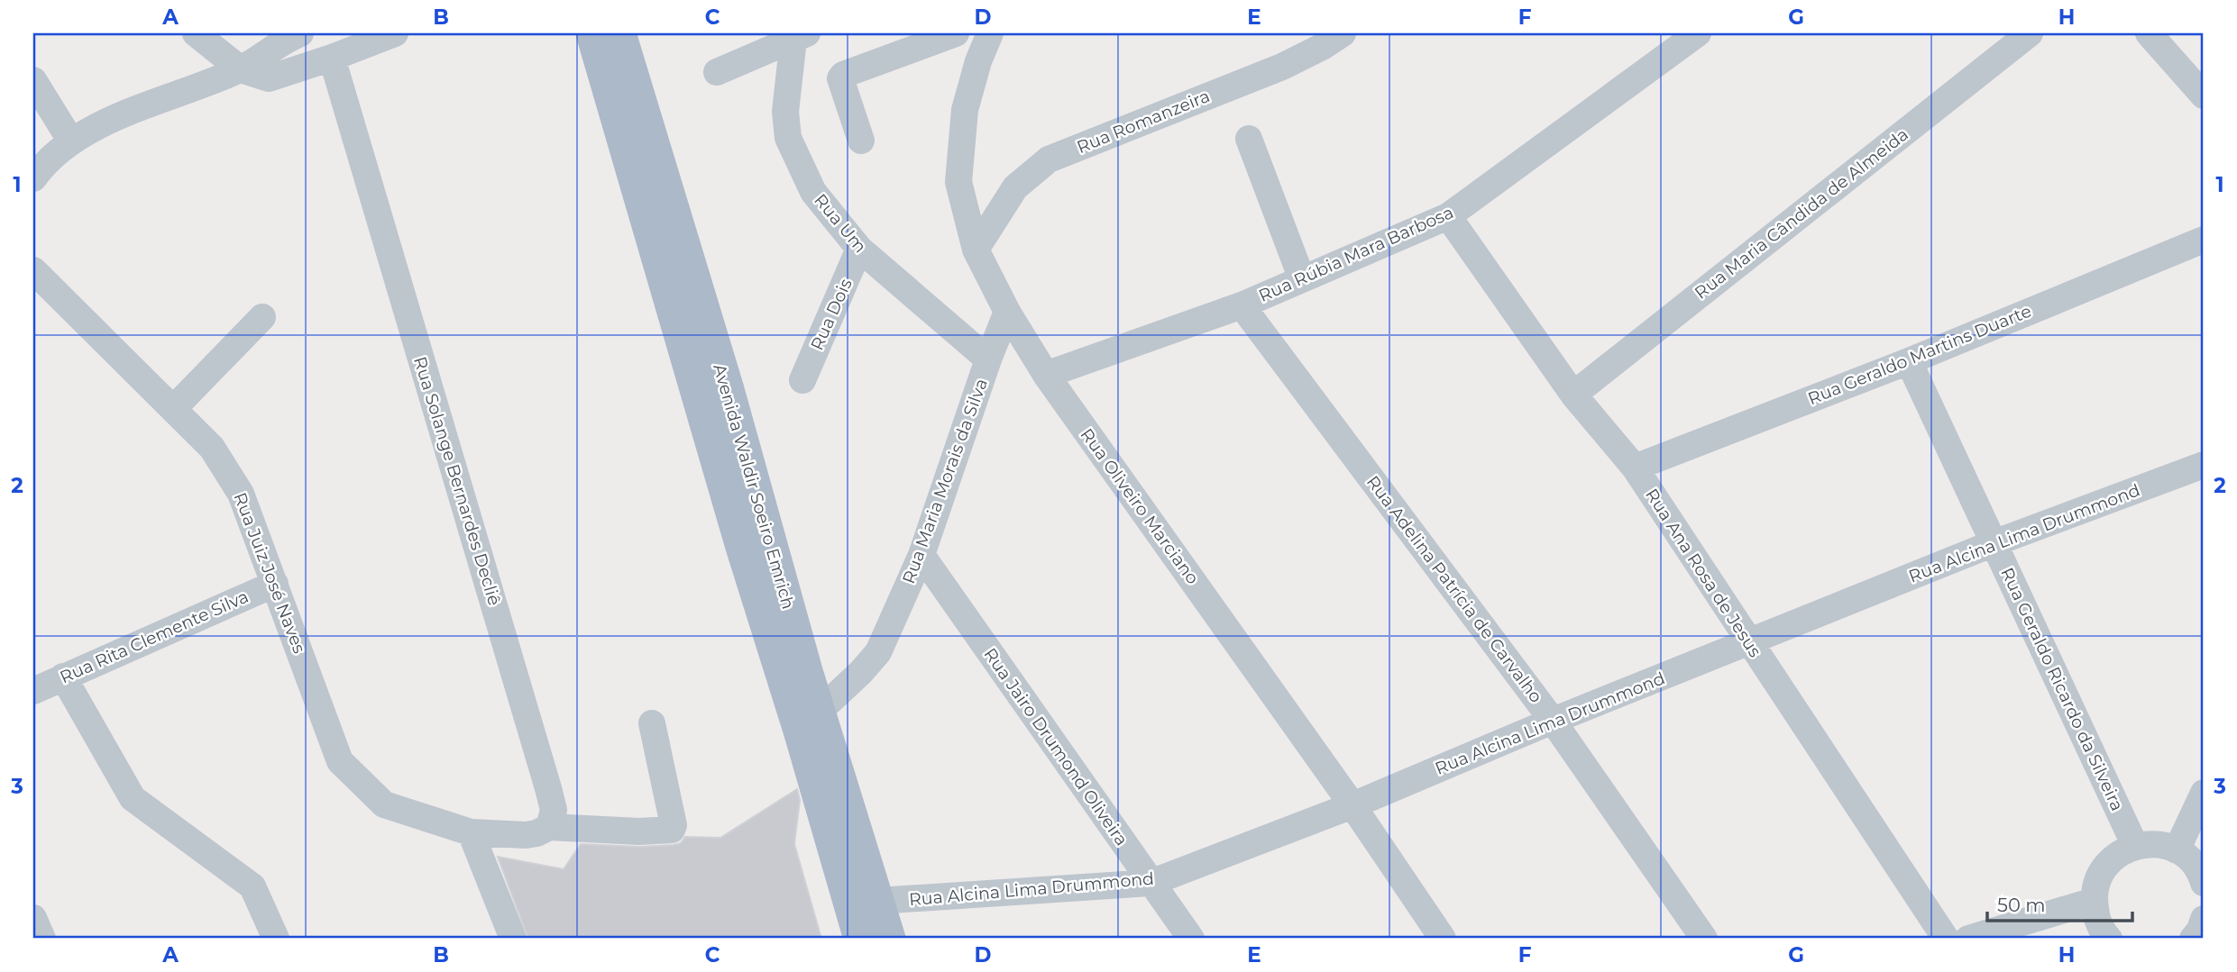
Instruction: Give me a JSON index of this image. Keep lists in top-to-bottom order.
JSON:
{
  "streets": {
    "main road": ["Avenida Waldir Soeiro Emrich"],
    "street": [
      "Rua Romanzeira",
      "Rua Maria Cândida de Almeida",
      "Rua Um",
      "Rua Rúbia Mara Barbosa",
      "Rua Dois",
      "Rua Geraldo Martins Duarte",
      "Rua Solange Bernardes Decliê",
      "Rua Maria Morais da Silva",
      "Rua Oliveiro Marciano",
      "Rua Alcina Lima Drummond",
      "Rua Juiz José Naves",
      "Rua Ana Rosa de Jesus",
      "Rua Adelina Patrícia de Carvalho",
      "Rua Rita Clemente Silva",
      "Rua Geraldo Ricardo da Silveira",
      "Rua Jairo Drumond Oliveira"
    ]
  },
  "crossings": [
    ["Rua Romanzeira", "Rua Oliveiro Marciano"],
    ["Rua Maria Cândida de Almeida", "Rua Ana Rosa de Jesus"],
    ["Rua Um", "Rua Dois"],
    ["Rua Um", "Rua Maria Morais da Silva"],
    ["Rua Rúbia Mara Barbosa", "Rua Oliveiro Marciano"],
    ["Rua Rúbia Mara Barbosa", "Rua Ana Rosa de Jesus"],
    ["Rua Rúbia Mara Barbosa", "Rua Adelina Patrícia de Carvalho"],
    ["Rua Geraldo Martins Duarte", "Rua Ana Rosa de Jesus"],
    ["Rua Geraldo Martins Duarte", "Rua Geraldo Ricardo da Silveira"],
    ["Rua Maria Morais da Silva", "Avenida Waldir Soeiro Emrich"],
    ["Rua Maria Morais da Silva", "Rua Oliveiro Marciano"],
    ["Rua Maria Morais da Silva", "Rua Jairo Drumond Oliveira"],
    ["Avenida Waldir Soeiro Emrich", "Rua Alcina Lima Drummond"],
    ["Rua Oliveiro Marciano", "Rua Alcina Lima Drummond"],
    ["Rua Alcina Lima Drummond", "Rua Ana Rosa de Jesus"],
    ["Rua Alcina Lima Drummond", "Rua Adelina Patrícia de Carvalho"],
    ["Rua Alcina Lima Drummond", "Rua Geraldo Ricardo da Silveira"],
    ["Rua Alcina Lima Drummond", "Rua Jairo Drumond Oliveira"],
    ["Rua Juiz José Naves", "Rua Rita Clemente Silva"]
  ],
  "scale_bar": "50 m",
  "grid": {
    "columns": [
      "A",
      "B",
      "C",
      "D",
      "E",
      "F",
      "G",
      "H"
    ],
    "rows": ["1", "2", "3"]
  }
}
